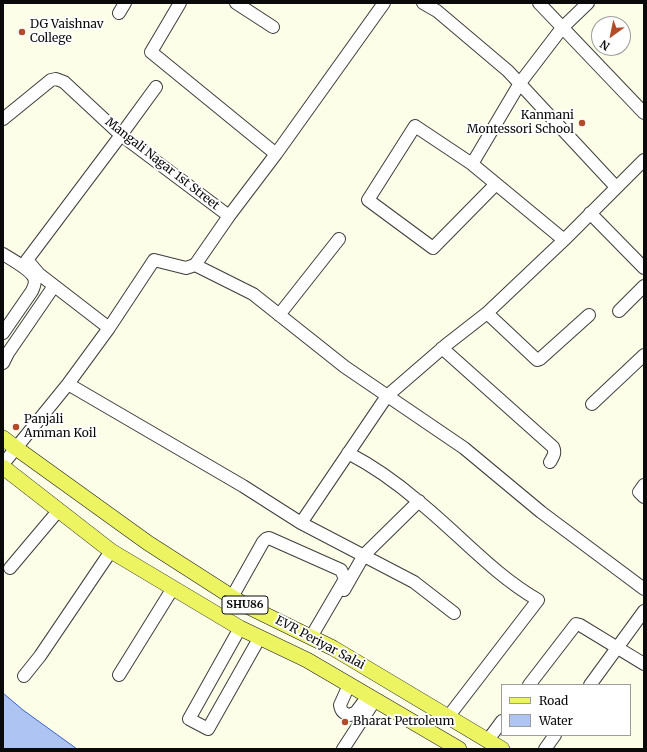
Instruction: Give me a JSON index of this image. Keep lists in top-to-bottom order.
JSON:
{
  "streets": {
    "main road": ["SHU86", "EVR Periyar Salai"],
    "street": ["Mangali Nagar 1st Street"]
  },
  "places": [
    "DG Vaishnav College",
    "Kanmani Montessori School",
    "Panjali Amman Koil",
    "Bharat Petroleum"
  ],
  "legend": ["Road", "Water"],
  "north": "bottom left"
}
